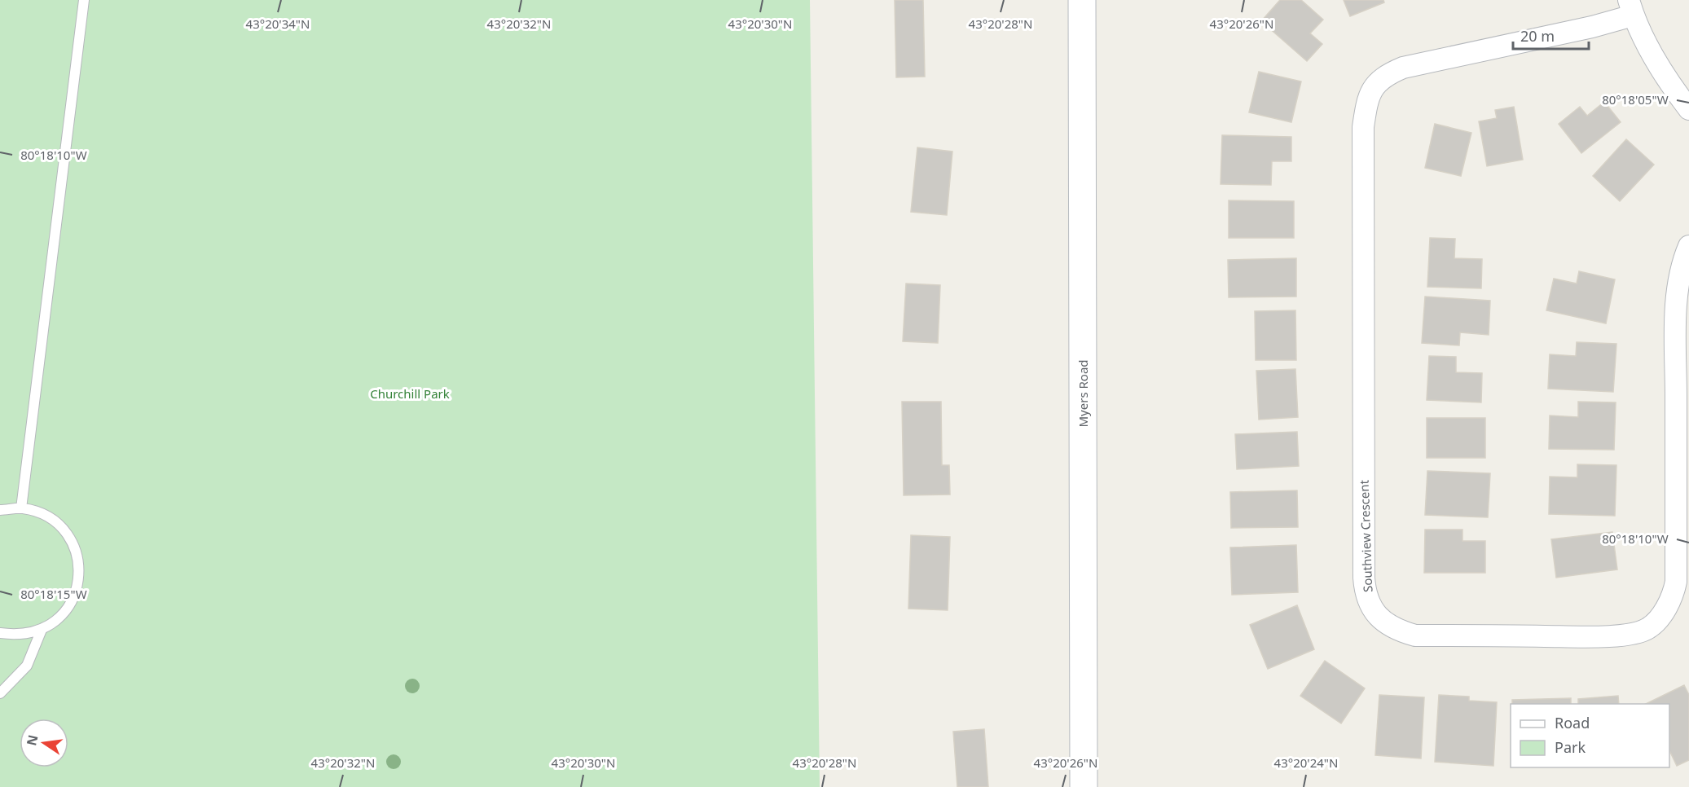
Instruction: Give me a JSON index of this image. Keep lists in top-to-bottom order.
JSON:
{
  "streets": {
    "main road": ["Myers Road"],
    "street": ["Southview Crescent"]
  },
  "parks": ["Churchill Park"],
  "legend": ["Road", "Park"],
  "scale_bar": "20 m",
  "north": "left",
  "coordinates": [
    "43°20'34\"N",
    "43°20'32\"N",
    "43°20'30\"N",
    "43°20'28\"N",
    "43°20'26\"N",
    "80°18'05\"W",
    "80°18'10\"W",
    "80°18'15\"W",
    "43°20'24\"N"
  ]
}
